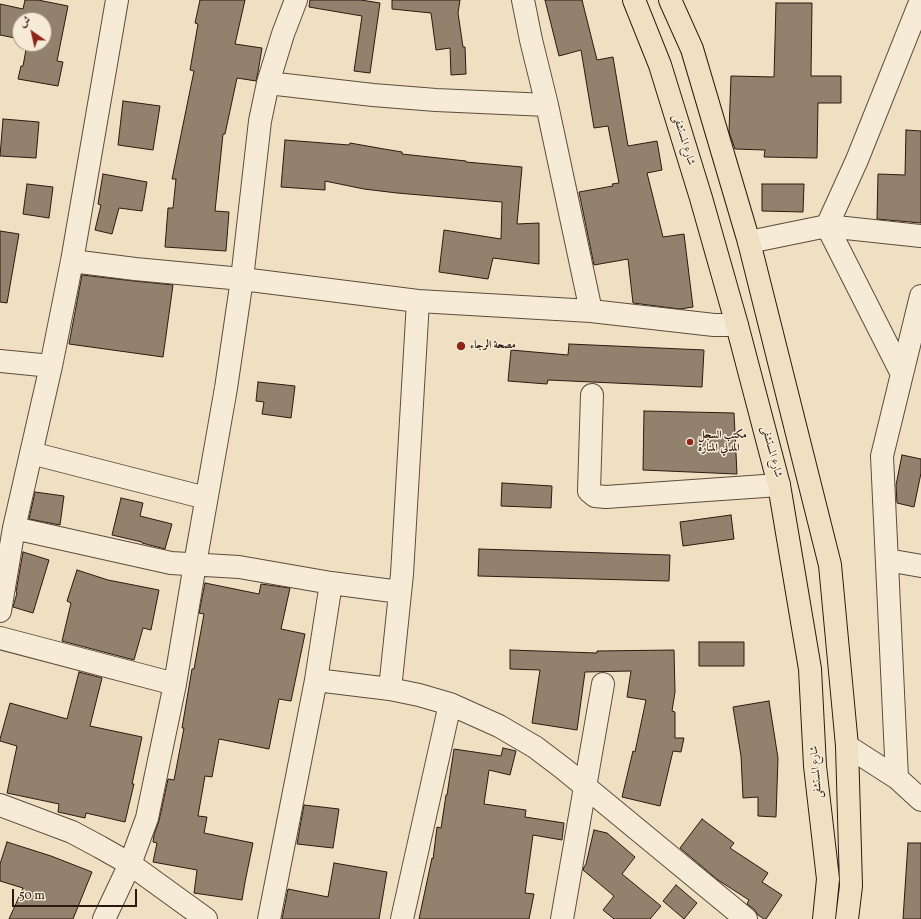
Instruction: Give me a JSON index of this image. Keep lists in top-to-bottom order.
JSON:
{
  "streets": {
    "main road": ["شارع المستشفى"]
  },
  "places": ["مصحة الرجاء", "مكتب السجل المدني المنارة"],
  "scale_bar": "50 m",
  "north": "top left"
}
